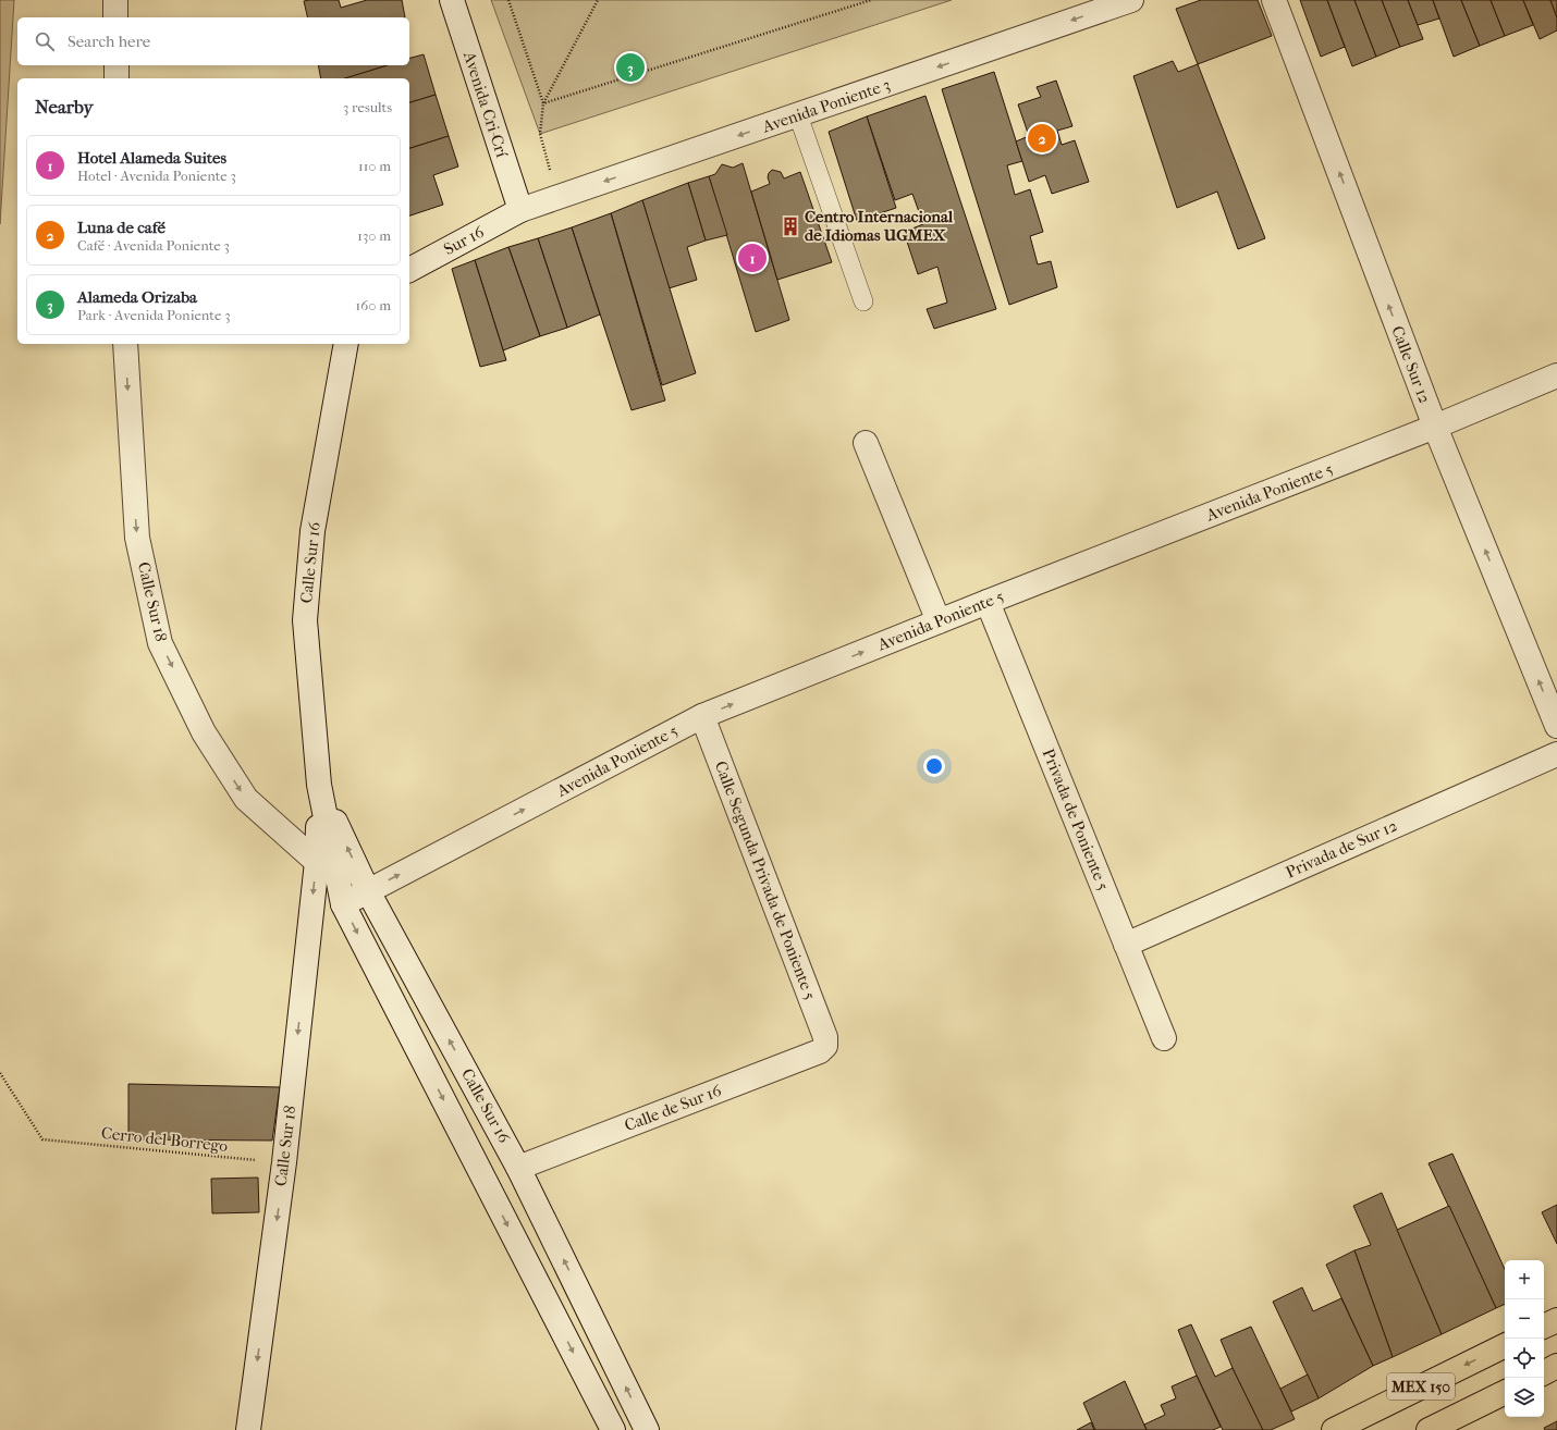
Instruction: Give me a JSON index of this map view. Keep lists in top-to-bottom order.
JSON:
{
  "streets": {
    "main road": ["MEX 150"],
    "street": [
      "Avenida Cri-Crí",
      "Avenida Poniente 3",
      "Sur 16",
      "Calle Sur 12",
      "Avenida Poniente 5",
      "Calle Sur 16",
      "Calle Sur 18",
      "Privada de Poniente 5",
      "Privada de Sur 12",
      "Calle Segunda Privada de Poniente 5",
      "Calle de Sur 16"
    ],
    "path": ["Cerro del Borrego"]
  },
  "crossings": [
    ["Avenida Cri-Crí", "Avenida Poniente 3"],
    ["Avenida Cri-Crí", "Sur 16"],
    ["Avenida Poniente 3", "Sur 16"],
    ["Calle Sur 12", "Avenida Poniente 5"],
    ["Avenida Poniente 5", "Calle Sur 16"],
    ["Avenida Poniente 5", "Privada de Poniente 5"],
    ["Avenida Poniente 5", "Calle Segunda Privada de Poniente 5"],
    ["Calle Sur 16", "Calle Sur 18"],
    ["Calle Sur 16", "Calle de Sur 16"],
    ["Calle Sur 18", "Cerro del Borrego"],
    ["Privada de Poniente 5", "Privada de Sur 12"],
    ["Calle Segunda Privada de Poniente 5", "Calle de Sur 16"]
  ],
  "one_way": [
    "Avenida Poniente 3",
    "Calle Sur 12",
    "Avenida Poniente 5",
    "Calle Sur 18"
  ],
  "places": {
    "building": ["Centro Internacional de Idiomas UGMEX"]
  },
  "page": {
    "search": "Search here",
    "pins": ["3", "2", "1"],
    "heading": ["Nearby", "3 results"],
    "list": [
      {
        "mark": "1",
        "name": "Hotel Alameda Suites",
        "note": "Hotel · Avenida Poniente 3",
        "value": "110 m"
      },
      {
        "mark": "2",
        "name": "Luna de café",
        "note": "Café · Avenida Poniente 3",
        "value": "130 m"
      },
      {
        "mark": "3",
        "name": "Alameda Orizaba",
        "note": "Park · Avenida Poniente 3",
        "value": "160 m"
      }
    ],
    "map_buttons": ["+", "−"]
  }
}
